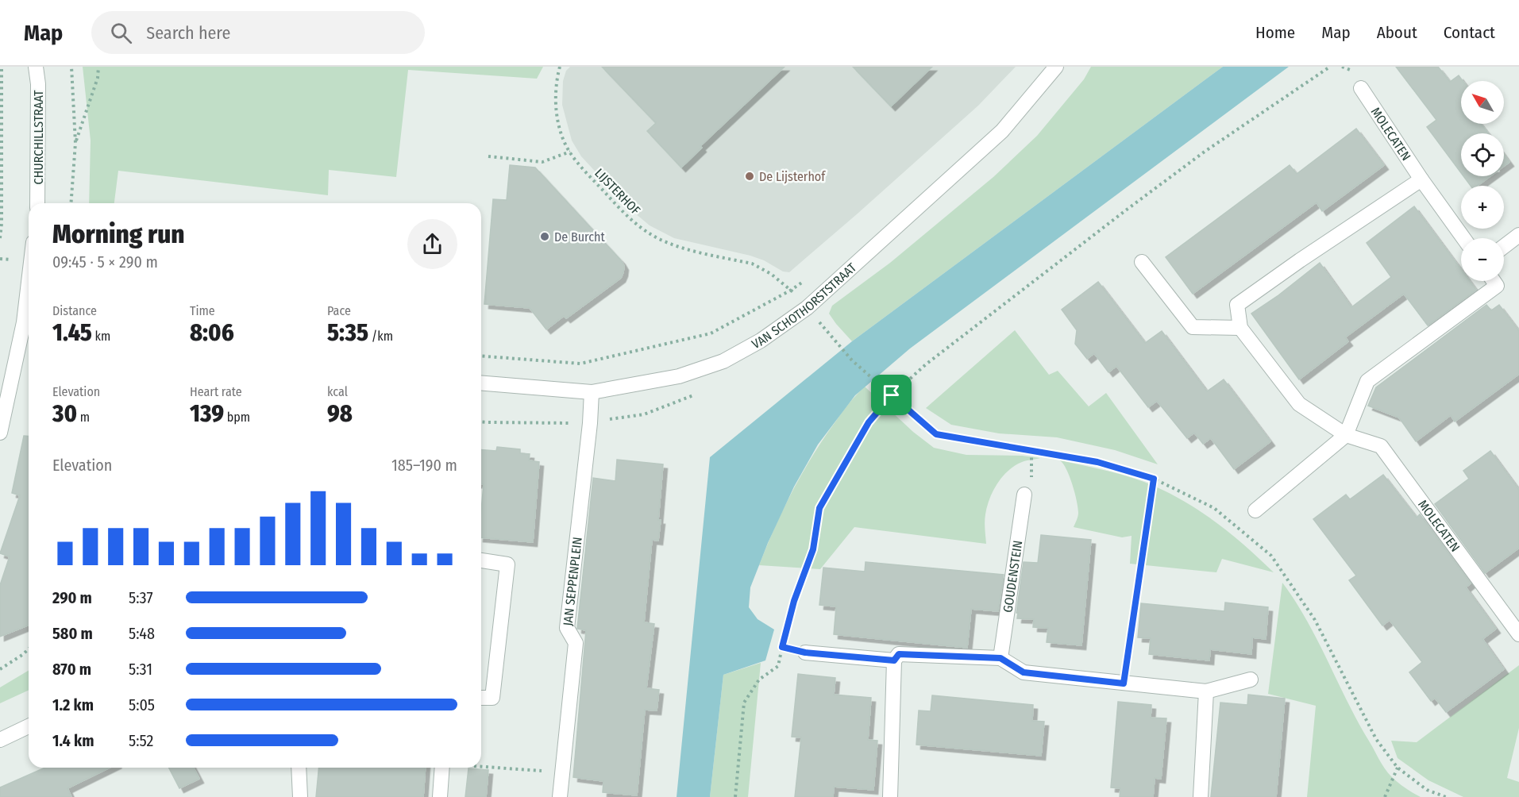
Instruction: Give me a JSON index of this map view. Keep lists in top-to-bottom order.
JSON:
{
  "streets": {
    "street": [
      "MOLECATEN",
      "CHURCHILLSTRAAT",
      "VAN SCHOTHORSTSTRAAT",
      "GOUDENSTEIN",
      "JAN SEPPENPLEIN"
    ],
    "path": ["LIJSTERHOF"]
  },
  "crossings": [
    ["VAN SCHOTHORSTSTRAAT", "JAN SEPPENPLEIN"]
  ],
  "places": ["De Lijsterhof", "De Burcht"],
  "north": "top left",
  "page": {
    "header": "Map",
    "search": "Search here",
    "nav": [
      "Home",
      "Map",
      "About",
      "Contact"
    ],
    "map_buttons": ["+", "−"],
    "heading": ["Morning run", "09:45 · 5 × 290 m"],
    "stats": [
      ["Distance", "1.45 km"],
      ["Time", "8:06"],
      ["Pace", "5:35 /km"],
      ["Elevation", "30 m"],
      ["Heart rate", "139 bpm"],
      ["kcal", "98"]
    ],
    "chart": ["Elevation", "185–190 m"],
    "list": [
      {
        "name": "290 m",
        "note": "5:37"
      },
      {
        "name": "580 m",
        "note": "5:48"
      },
      {
        "name": "870 m",
        "note": "5:31"
      },
      {
        "name": "1.2 km",
        "note": "5:05"
      },
      {
        "name": "1.4 km",
        "note": "5:52"
      }
    ]
  }
}
